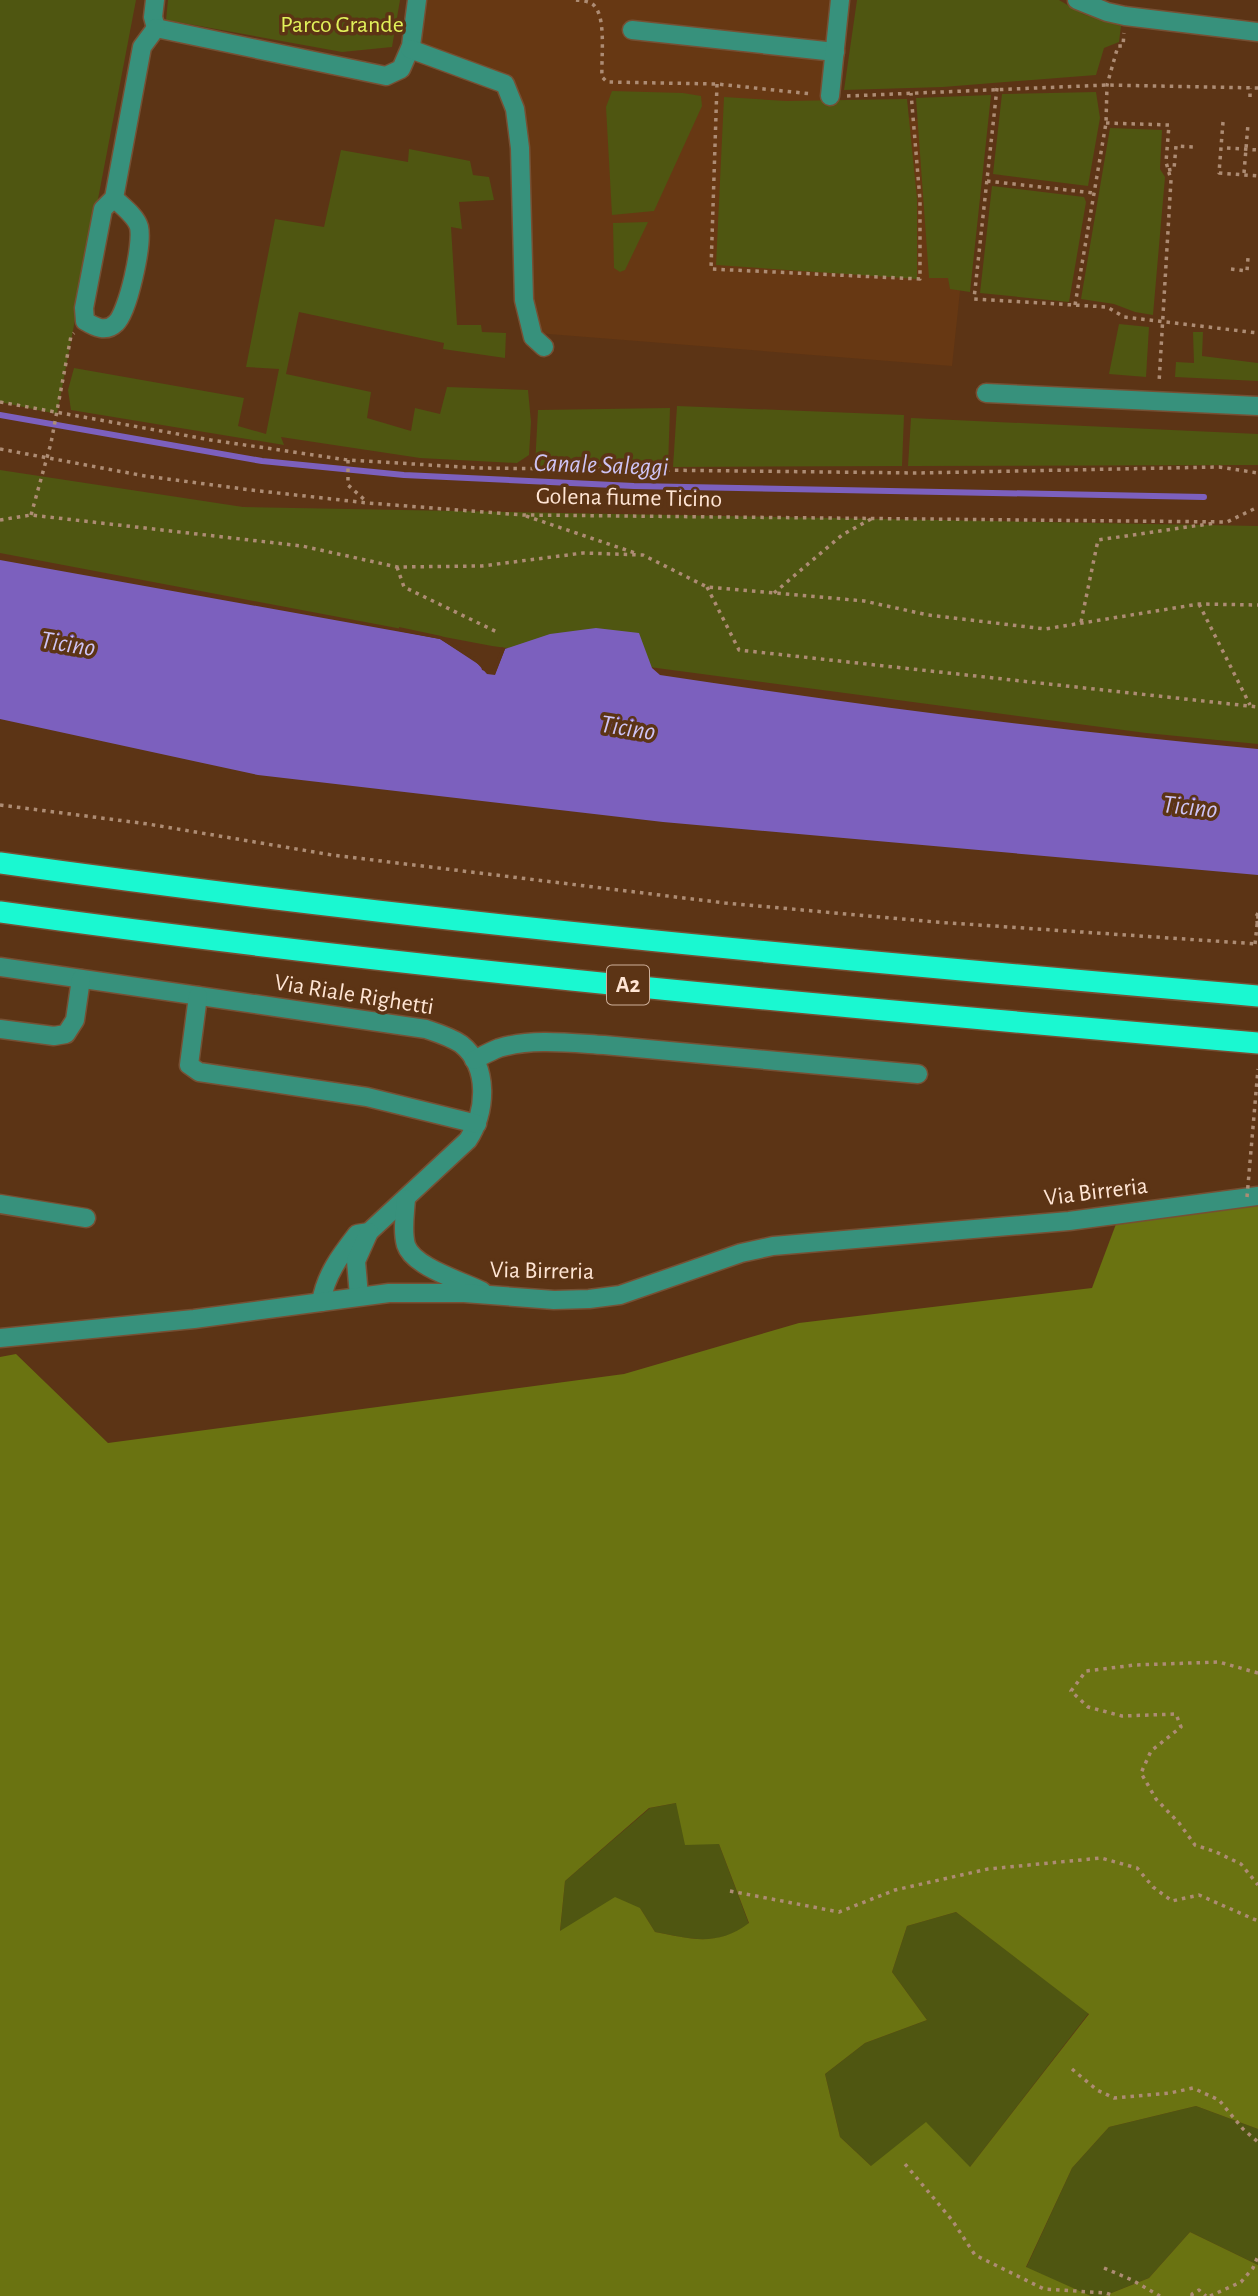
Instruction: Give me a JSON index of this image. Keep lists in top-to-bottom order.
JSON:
{
  "streets": {
    "highway": ["A2"],
    "street": ["Via Riale Righetti", "Via Birreria"],
    "path": ["Golena fiume Ticino"]
  },
  "water": ["Canale Saleggi", "Ticino"],
  "parks": ["Parco Grande"]
}
